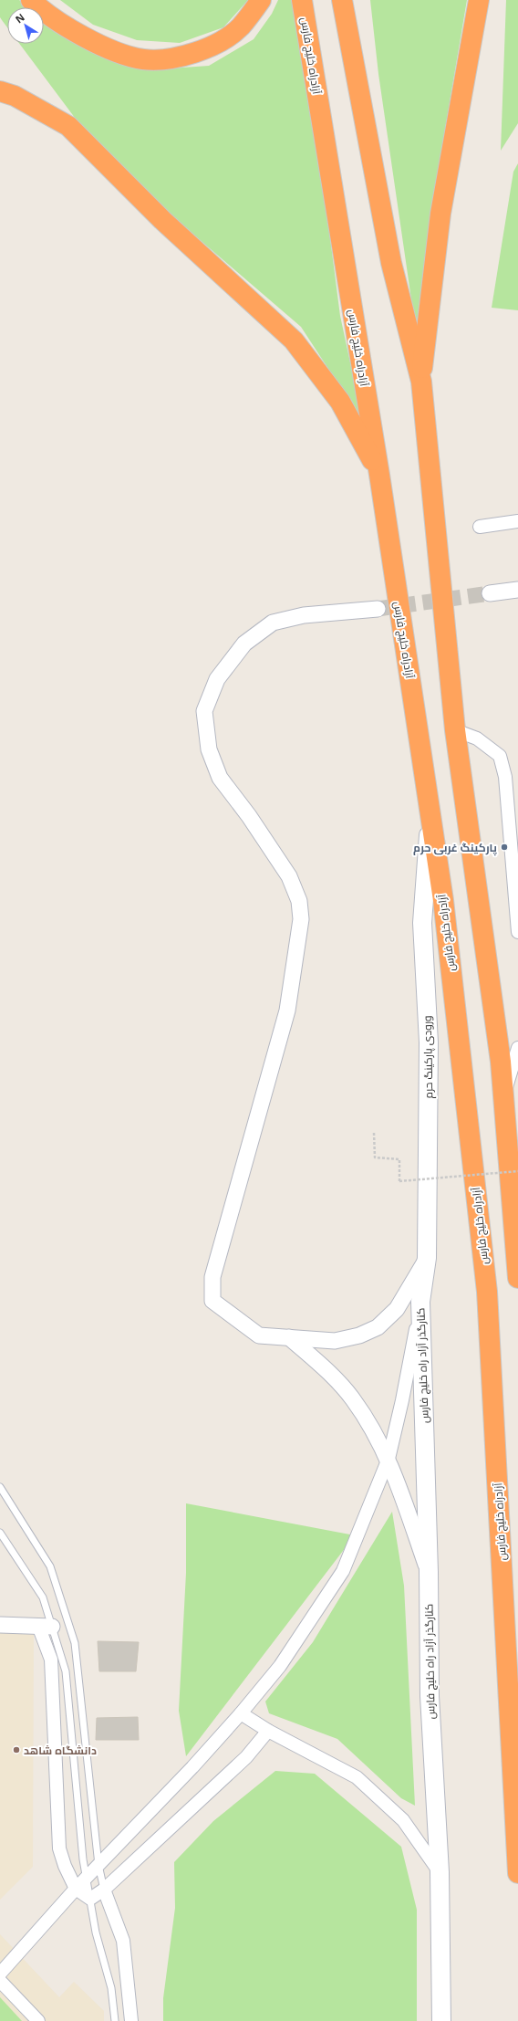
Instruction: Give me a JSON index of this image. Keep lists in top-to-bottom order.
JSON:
{
  "streets": {
    "highway": ["آزادراه خلیج فارس"],
    "main road": ["ورودی پارکینگ حرم", "کنارگذر آزاد راه خلیج فارس"]
  },
  "crossings": [
    ["آزادراه خلیج فارس", "ورودی پارکینگ حرم"],
    ["ورودی پارکینگ حرم", "کنارگذر آزاد راه خلیج فارس"]
  ],
  "places": ["پارکینگ غربی حرم", "دانشگاه شاهد"],
  "north": "top left"
}
